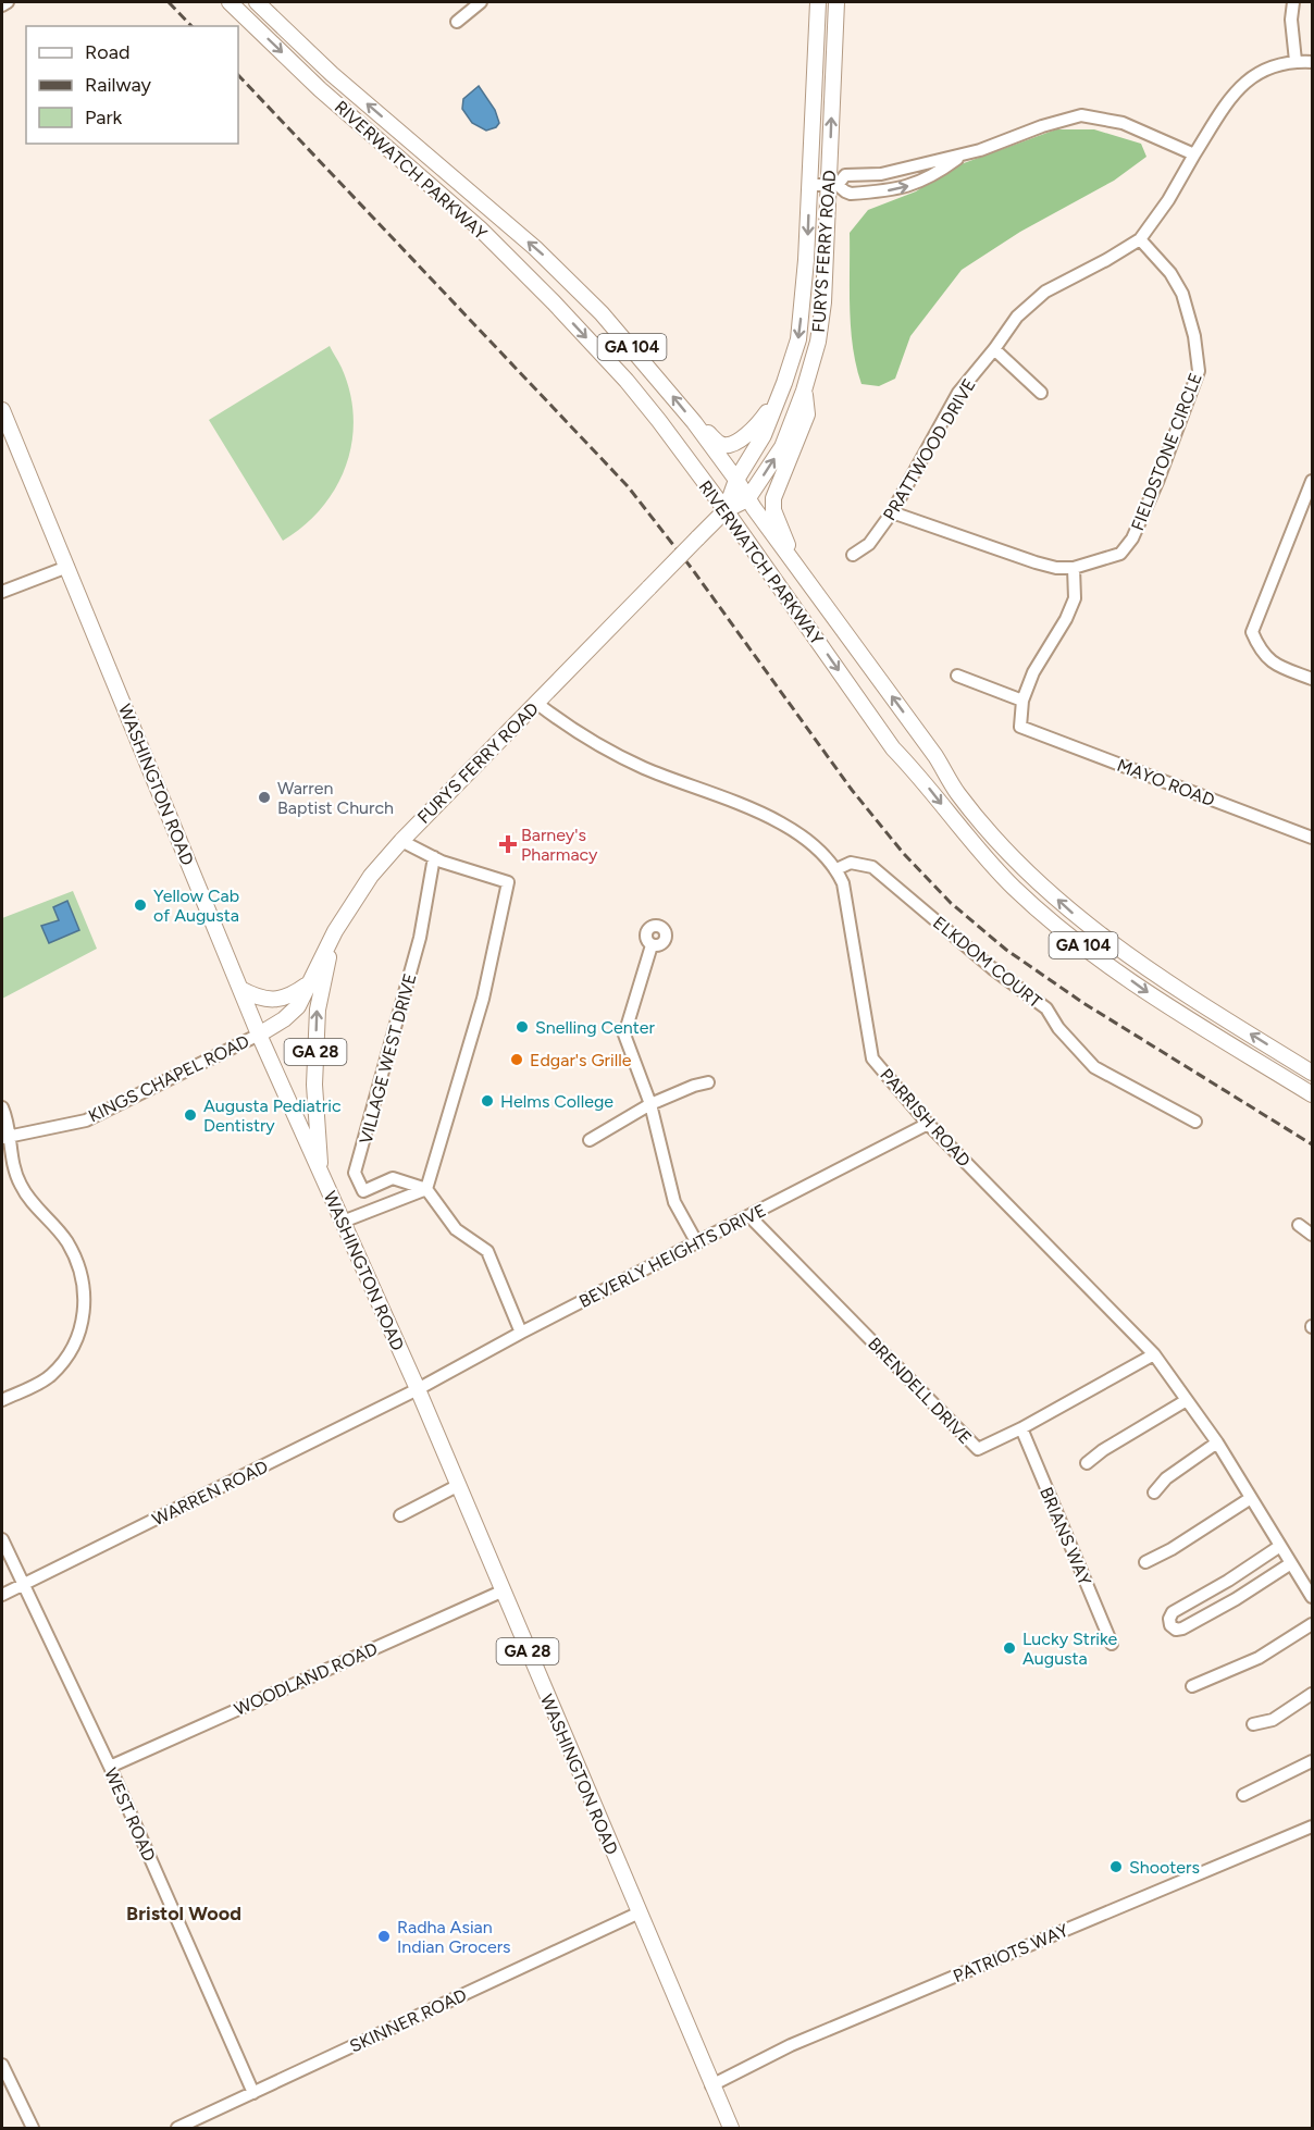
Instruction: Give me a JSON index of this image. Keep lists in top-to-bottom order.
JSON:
{
  "streets": {
    "main road": [
      "RIVERWATCH PARKWAY",
      "FURYS FERRY ROAD",
      "GA 104",
      "WASHINGTON ROAD",
      "GA 28"
    ],
    "street": [
      "PRATTWOOD DRIVE",
      "FIELDSTONE CIRCLE",
      "MAYO ROAD",
      "ELKDOM COURT",
      "VILLAGE WEST DRIVE",
      "KINGS CHAPEL ROAD",
      "PARRISH ROAD",
      "BEVERLY HEIGHTS DRIVE",
      "BRENDELL DRIVE",
      "WARREN ROAD",
      "BRIANS WAY",
      "WOODLAND ROAD",
      "WEST ROAD",
      "PATRIOTS WAY",
      "SKINNER ROAD"
    ]
  },
  "crossings": [
    ["RIVERWATCH PARKWAY", "FURYS FERRY ROAD"],
    ["FURYS FERRY ROAD", "WASHINGTON ROAD"],
    ["FURYS FERRY ROAD", "GA 28"],
    ["FURYS FERRY ROAD", "KINGS CHAPEL ROAD"],
    ["FURYS FERRY ROAD", "PARRISH ROAD"],
    ["PRATTWOOD DRIVE", "FIELDSTONE CIRCLE"],
    ["WASHINGTON ROAD", "GA 28"],
    ["WASHINGTON ROAD", "KINGS CHAPEL ROAD"],
    ["WASHINGTON ROAD", "BEVERLY HEIGHTS DRIVE"],
    ["WASHINGTON ROAD", "WARREN ROAD"],
    ["WASHINGTON ROAD", "WOODLAND ROAD"],
    ["WASHINGTON ROAD", "PATRIOTS WAY"],
    ["WASHINGTON ROAD", "SKINNER ROAD"],
    ["ELKDOM COURT", "PARRISH ROAD"],
    ["PARRISH ROAD", "BEVERLY HEIGHTS DRIVE"],
    ["PARRISH ROAD", "BRENDELL DRIVE"],
    ["BEVERLY HEIGHTS DRIVE", "BRENDELL DRIVE"],
    ["BEVERLY HEIGHTS DRIVE", "WARREN ROAD"],
    ["BRENDELL DRIVE", "BRIANS WAY"],
    ["WARREN ROAD", "WEST ROAD"],
    ["WOODLAND ROAD", "WEST ROAD"],
    ["WEST ROAD", "SKINNER ROAD"]
  ],
  "districts": ["Bristol Wood"],
  "places": {
    "other": [
      "Warren Baptist Church",
      "Yellow Cab of Augusta",
      "Snelling Center",
      "Edgar's Grille",
      "Helms College",
      "Augusta Pediatric Dentistry",
      "Lucky Strike Augusta",
      "Shooters",
      "Radha Asian Indian Grocers"
    ],
    "health": ["Barney's Pharmacy"]
  },
  "legend": ["Road", "Railway", "Park"]
}
